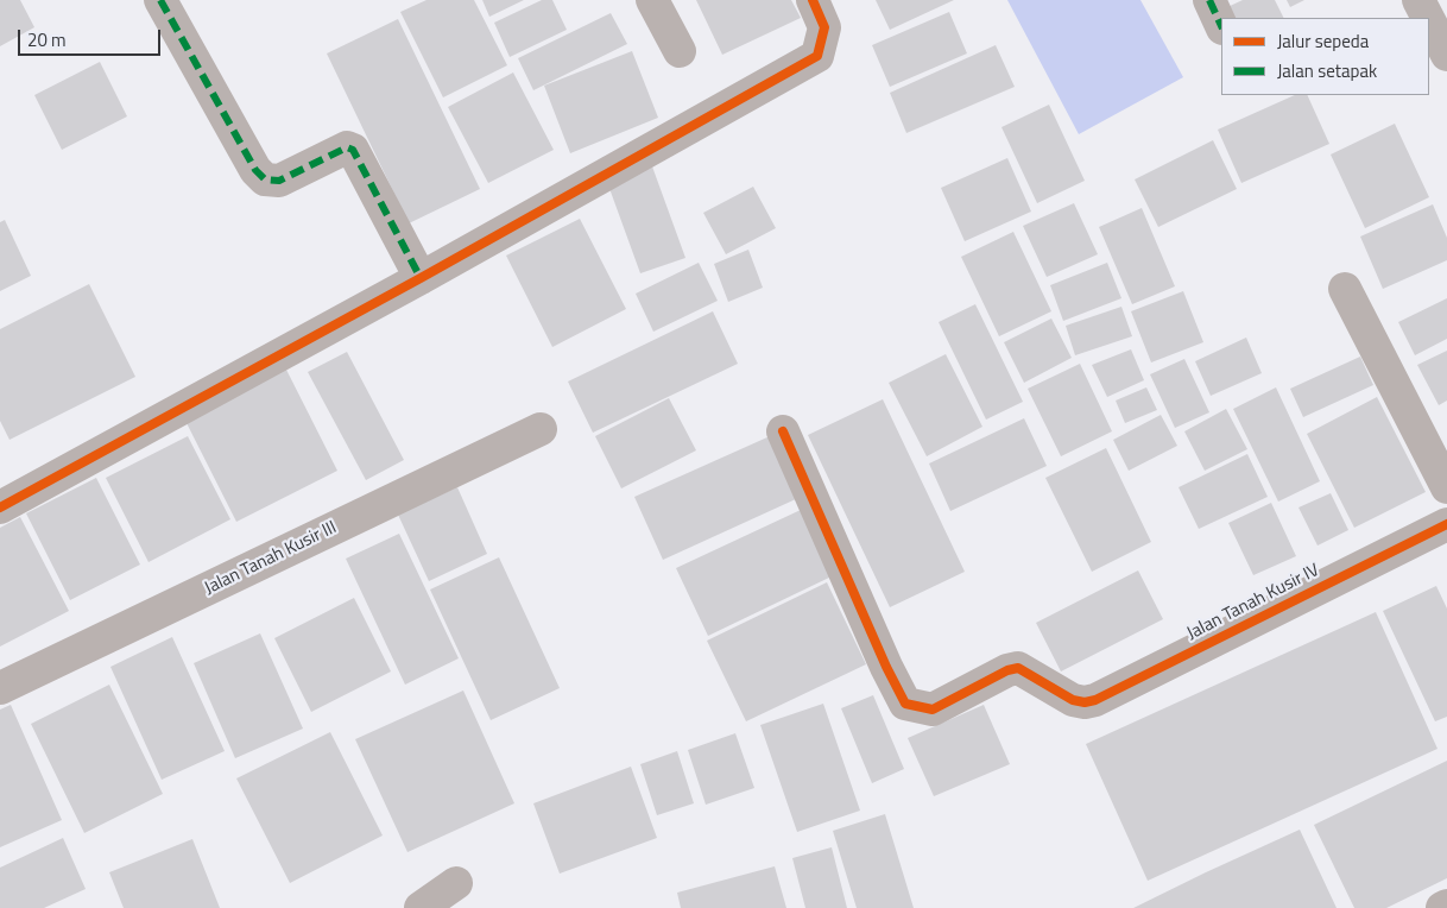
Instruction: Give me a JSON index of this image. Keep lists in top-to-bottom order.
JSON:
{
  "streets": {
    "street": ["Jalan Tanah Kusir III", "Jalan Tanah Kusir IV"]
  },
  "legend": ["Jalur sepeda", "Jalan setapak"],
  "scale_bar": "20 m"
}
